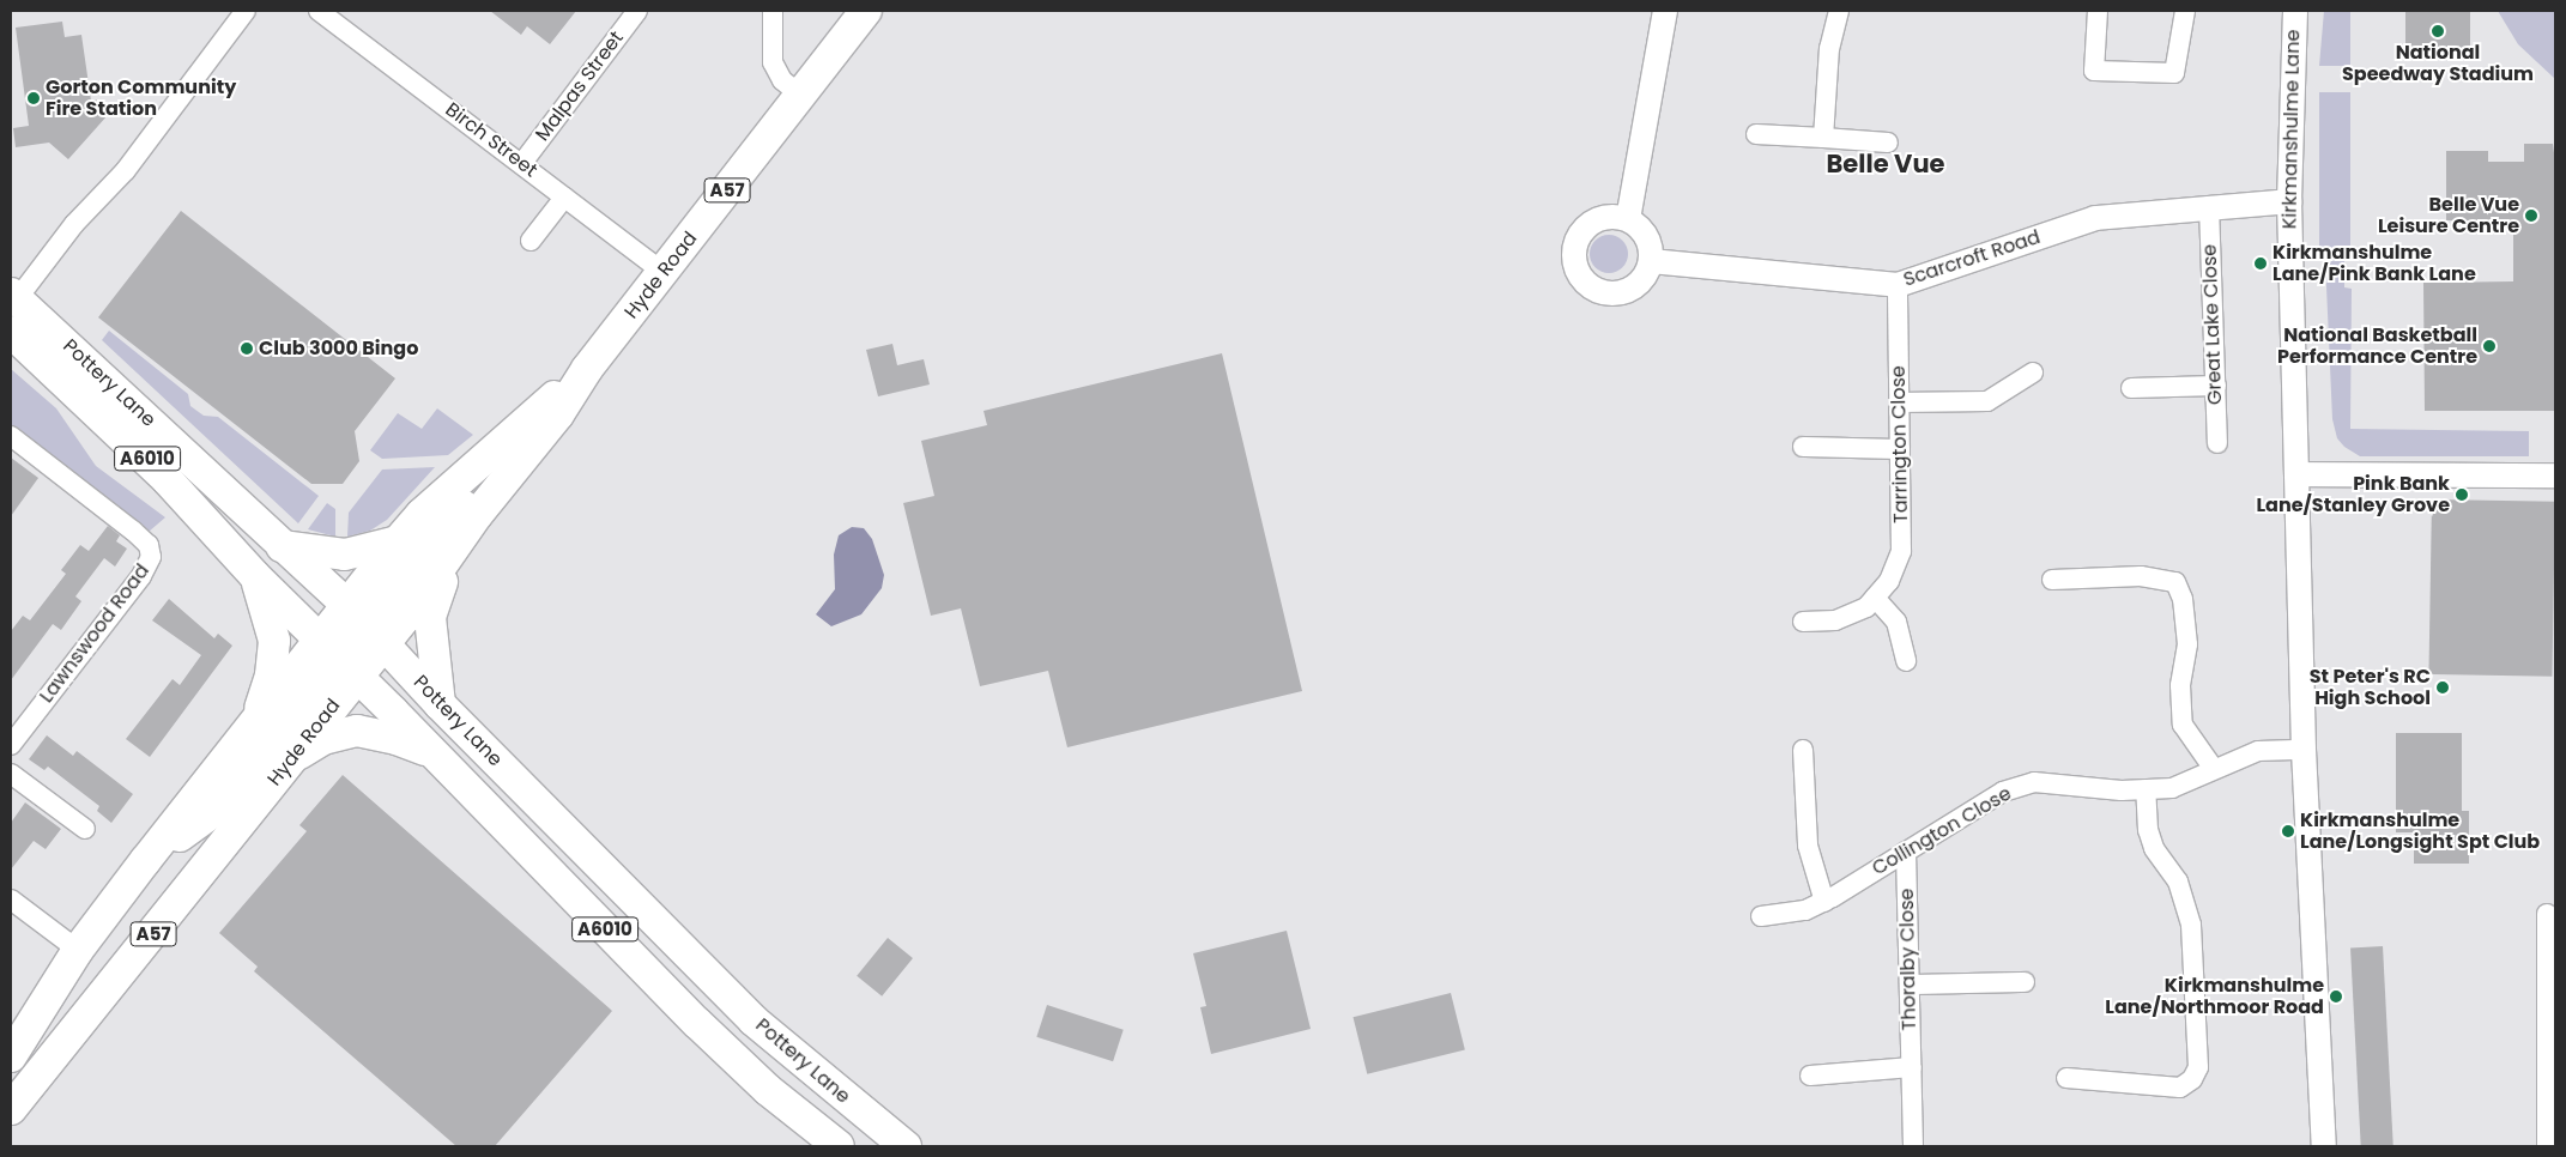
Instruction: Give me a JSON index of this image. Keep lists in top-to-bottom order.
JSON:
{
  "streets": {
    "highway": [
      "A57",
      "Hyde Road",
      "Pottery Lane",
      "A6010"
    ],
    "street": [
      "Malpas Street",
      "Kirkmanshulme Lane",
      "Birch Street",
      "Scarcroft Road",
      "Great Lake Close",
      "Tarrington Close",
      "Lawnswood Road",
      "Collington Close",
      "Thoralby Close"
    ]
  },
  "crossings": [
    ["Malpas Street", "Birch Street"],
    ["Kirkmanshulme Lane", "Scarcroft Road"],
    ["Kirkmanshulme Lane", "Collington Close"],
    ["Birch Street", "Hyde Road"],
    ["A57", "Hyde Road"],
    ["A57", "Pottery Lane"],
    ["Scarcroft Road", "Great Lake Close"],
    ["Scarcroft Road", "Tarrington Close"],
    ["Hyde Road", "Pottery Lane"],
    ["Collington Close", "Thoralby Close"]
  ],
  "districts": ["Belle Vue"],
  "places": [
    "National Speedway Stadium",
    "Gorton Community Fire Station",
    "Belle Vue Leisure Centre",
    "Kirkmanshulme Lane/Pink Bank Lane",
    "National Basketball Performance Centre",
    "Club 3000 Bingo",
    "Pink Bank Lane/Stanley Grove",
    "St Peter's RC High School",
    "Kirkmanshulme Lane/Longsight Spt Club",
    "Kirkmanshulme Lane/Northmoor Road"
  ]
}
